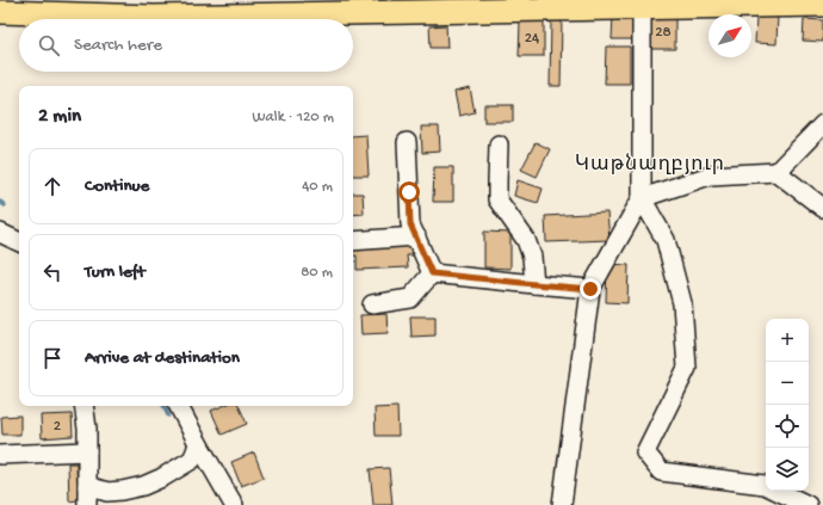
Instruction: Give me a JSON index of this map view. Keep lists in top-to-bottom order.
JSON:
{
  "districts": ["Կաթնաղբյուր"],
  "house_numbers": ["28", "24", "2"],
  "north": "top right",
  "page": {
    "search": "Search here",
    "heading": ["2 min", "Walk · 120 m"],
    "list": [
      ["Continue", "40 m"],
      ["Turn left", "80 m"],
      "Arrive at destination"
    ],
    "map_buttons": ["+", "−"]
  }
}
